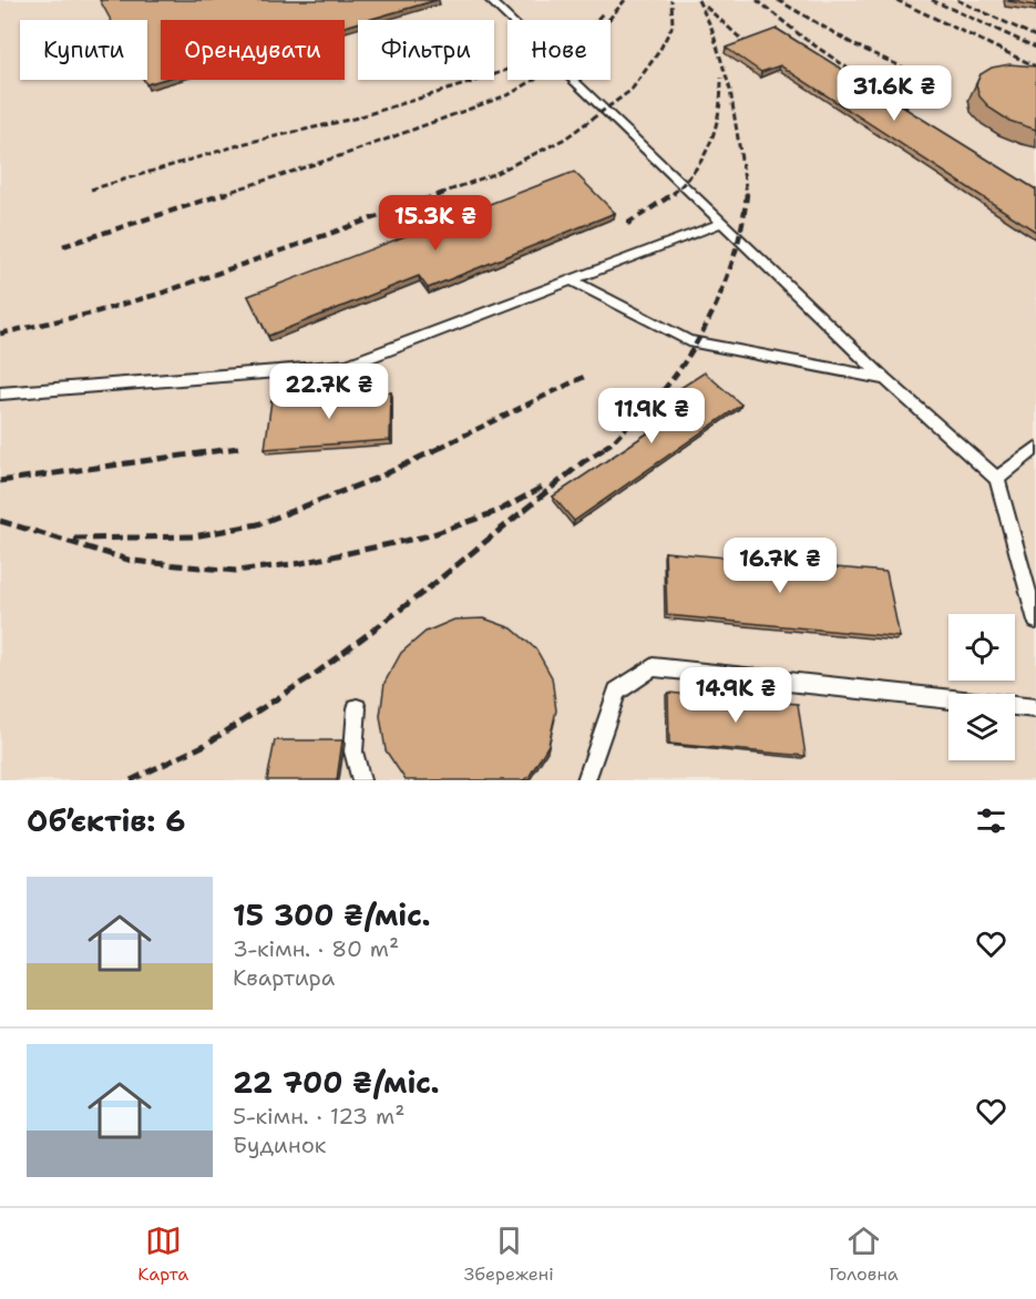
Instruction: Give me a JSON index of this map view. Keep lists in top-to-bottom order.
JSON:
{
  "page": {
    "chip": [
      "Купити",
      "Орендувати",
      "Фільтри",
      "Нове"
    ],
    "price": [
      "31.6K ₴",
      "15.3K ₴",
      "22.7K ₴",
      "11.9K ₴",
      "16.7K ₴",
      "14.9K ₴"
    ],
    "heading": "Об’єктів: 6",
    "list": [
      {
        "name": "15 300 ₴/міс.",
        "note": "3-кімн. · 80 m² · Квартира"
      },
      {
        "name": "22 700 ₴/міс.",
        "note": "5-кімн. · 123 m² · Будинок"
      }
    ],
    "tabs": ["Карта", "Збережені", "Головна"]
  }
}
